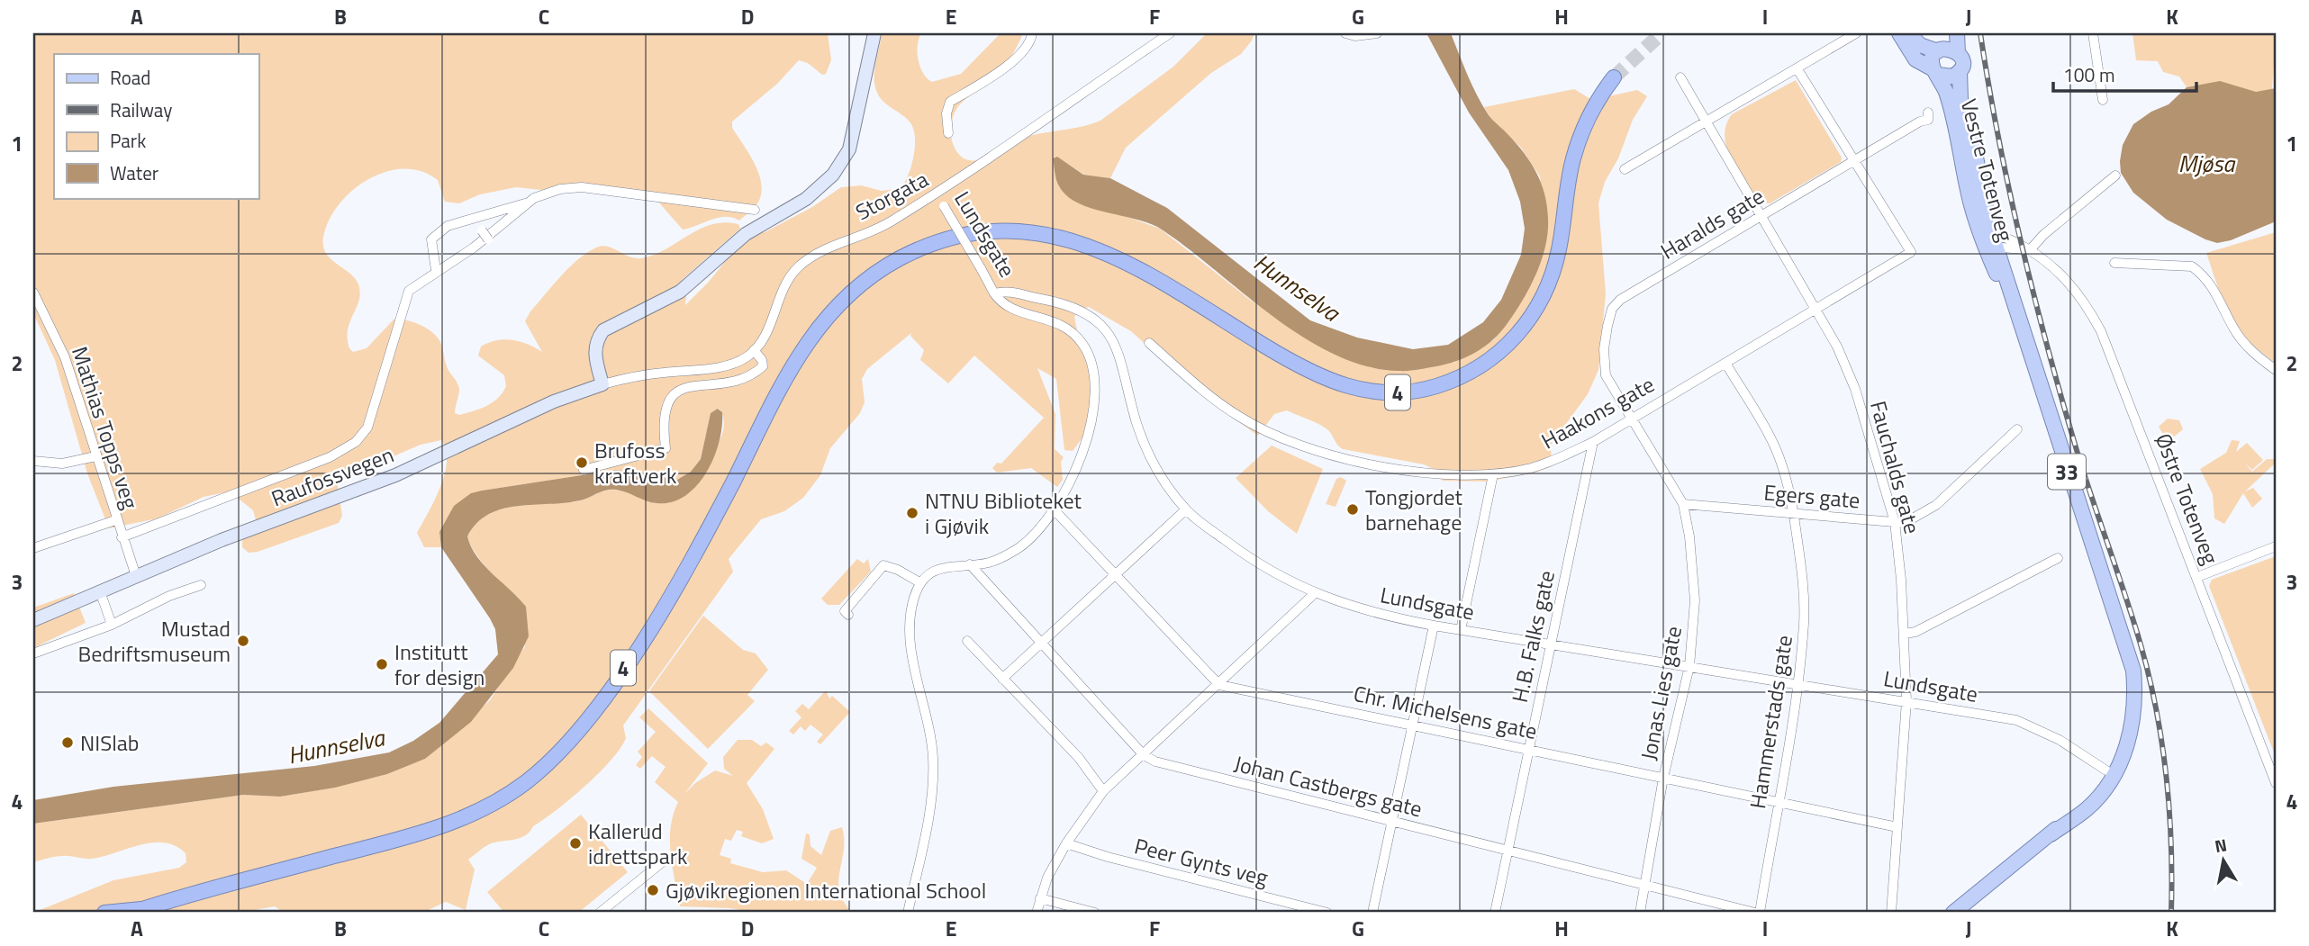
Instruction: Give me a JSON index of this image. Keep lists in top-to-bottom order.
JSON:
{
  "streets": {
    "highway": ["4"],
    "main road": ["Vestre Totenveg", "33", "Raufossvegen"],
    "street": [
      "Storgata",
      "Haralds gate",
      "Lundsgate",
      "Haakons gate",
      "Mathias Topps veg",
      "Fauchalds gate",
      "Egers gate",
      "Østre Totenveg",
      "H.B. Falks gate",
      "Jonas Lies gate",
      "Chr. Michelsens gate",
      "Hammerstads gate",
      "Johan Castbergs gate",
      "Peer Gynts veg"
    ]
  },
  "crossings": [
    ["Vestre Totenveg", "Lundsgate"],
    ["Vestre Totenveg", "33"],
    ["Vestre Totenveg", "Østre Totenveg"],
    ["Storgata", "Lundsgate"],
    ["Storgata", "Raufossvegen"],
    ["Haralds gate", "Haakons gate"],
    ["Haralds gate", "Fauchalds gate"],
    ["Haralds gate", "Jonas Lies gate"],
    ["Lundsgate", "Fauchalds gate"],
    ["Lundsgate", "H.B. Falks gate"],
    ["Lundsgate", "Jonas Lies gate"],
    ["Lundsgate", "Hammerstads gate"],
    ["Haakons gate", "Fauchalds gate"],
    ["Haakons gate", "H.B. Falks gate"],
    ["Haakons gate", "Jonas Lies gate"],
    ["Haakons gate", "Hammerstads gate"],
    ["Mathias Topps veg", "Raufossvegen"],
    ["Fauchalds gate", "Egers gate"],
    ["Fauchalds gate", "Chr. Michelsens gate"],
    ["Egers gate", "Jonas Lies gate"],
    ["Egers gate", "Hammerstads gate"],
    ["H.B. Falks gate", "Chr. Michelsens gate"],
    ["H.B. Falks gate", "Johan Castbergs gate"],
    ["Jonas Lies gate", "Chr. Michelsens gate"],
    ["Jonas Lies gate", "Johan Castbergs gate"],
    ["Chr. Michelsens gate", "Hammerstads gate"]
  ],
  "water": ["Mjøsa", "Hunnselva"],
  "places": [
    "Brufoss kraftverk",
    "Tongjordet barnehage",
    "NTNU Biblioteket i Gjøvik",
    "Mustad Bedriftsmuseum",
    "Institutt for design",
    "NISlab",
    "Kallerud idrettspark",
    "Gjøvikregionen International School"
  ],
  "legend": [
    "Road",
    "Railway",
    "Park",
    "Water"
  ],
  "scale_bar": "100 m",
  "north": "top",
  "grid": {
    "columns": [
      "A",
      "B",
      "C",
      "D",
      "E",
      "F",
      "G",
      "H",
      "I",
      "J",
      "K"
    ],
    "rows": [
      "1",
      "2",
      "3",
      "4"
    ]
  }
}
